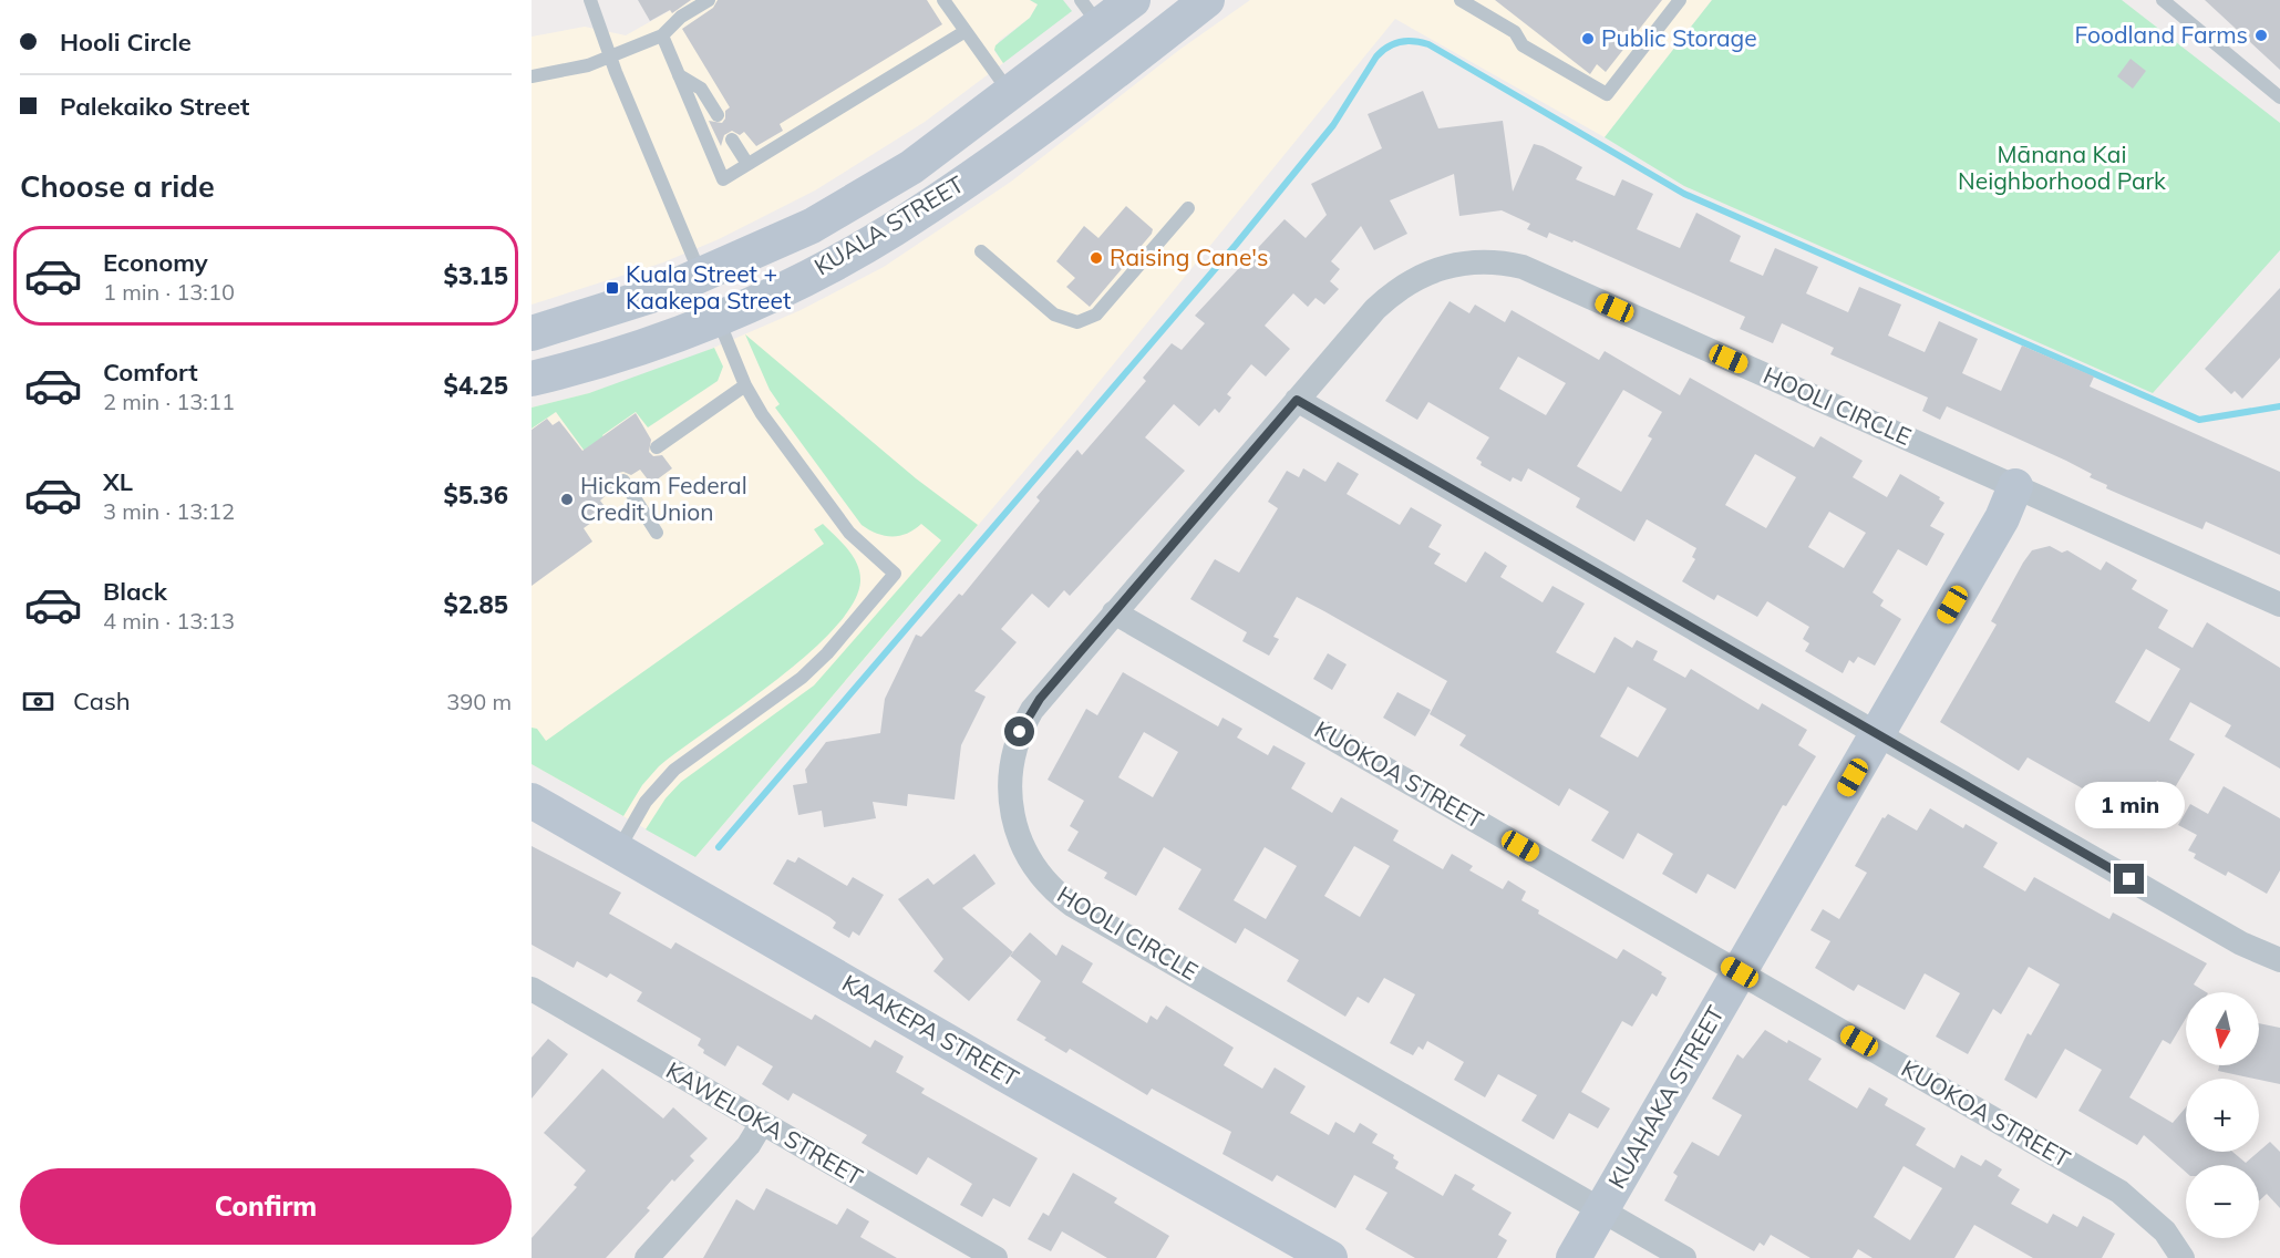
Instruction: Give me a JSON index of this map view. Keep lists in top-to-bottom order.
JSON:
{
  "streets": {
    "street": [
      "KUALA STREET",
      "HOOLI CIRCLE",
      "KUOKOA STREET",
      "KAAKEPA STREET",
      "KUAHAKA STREET",
      "KAWELOKA STREET"
    ]
  },
  "crossings": [
    ["HOOLI CIRCLE", "KUOKOA STREET"],
    ["HOOLI CIRCLE", "KUAHAKA STREET"],
    ["KUOKOA STREET", "KUAHAKA STREET"]
  ],
  "parks": ["Mānana Kai Neighborhood Park"],
  "places": {
    "other": [
      "Foodland Farms",
      "Public Storage",
      "Raising Cane's",
      "Hickam Federal Credit Union"
    ],
    "transit": ["Kuala Street + Kaakepa Street"]
  },
  "north": "bottom",
  "page": {
    "banner": ["Hooli Circle", "Palekaiko Street"],
    "heading": "Choose a ride",
    "list": [
      {
        "name": "Economy",
        "note": "1 min · 13:10",
        "value": "$3.15"
      },
      {
        "name": "Comfort",
        "note": "2 min · 13:11",
        "value": "$4.25"
      },
      {
        "name": "XL",
        "note": "3 min · 13:12",
        "value": "$5.36"
      },
      {
        "name": "Black",
        "note": "4 min · 13:13",
        "value": "$2.85"
      }
    ],
    "pay": ["Cash", "390 m"],
    "bubble": "1 min",
    "map_buttons": ["+", "−"],
    "buttons": "Confirm"
  }
}
